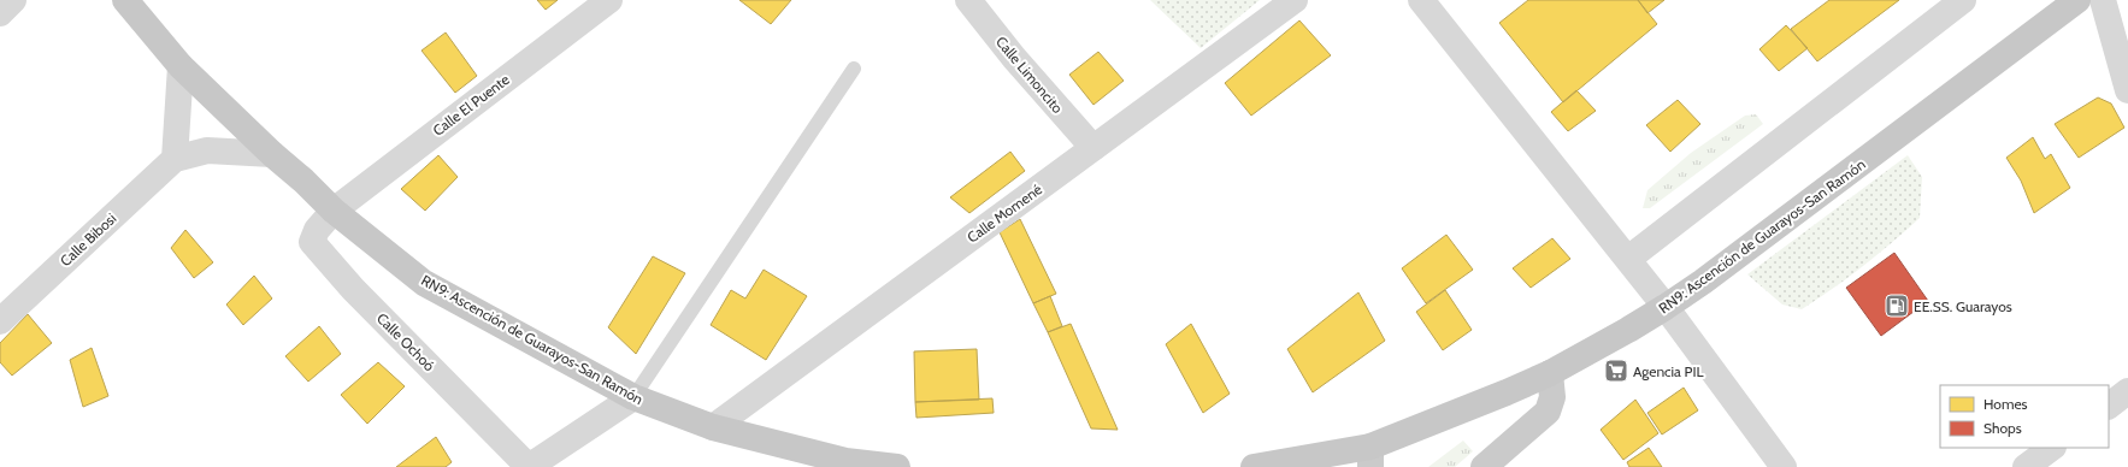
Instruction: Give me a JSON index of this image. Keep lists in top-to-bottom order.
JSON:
{
  "streets": {
    "highway": ["RN9: Ascención de Guarayos-San Ramón"],
    "street": [
      "Calle Limoncito",
      "Calle El Puente",
      "Calle Momené",
      "Calle Bibosi",
      "Calle Ochoó"
    ]
  },
  "crossings": [
    ["Calle Limoncito", "Calle Momené"],
    ["Calle El Puente", "RN9: Ascención de Guarayos-San Ramón"],
    ["Calle El Puente", "Calle Ochoó"],
    ["Calle Momené", "RN9: Ascención de Guarayos-San Ramón"],
    ["RN9: Ascención de Guarayos-San Ramón", "Calle Bibosi"],
    ["RN9: Ascención de Guarayos-San Ramón", "Calle Ochoó"]
  ],
  "places": {
    "fuel station": ["EE.SS. Guarayos"],
    "supermarket": ["Agencia PIL"]
  },
  "legend": ["Homes", "Shops"]
}
